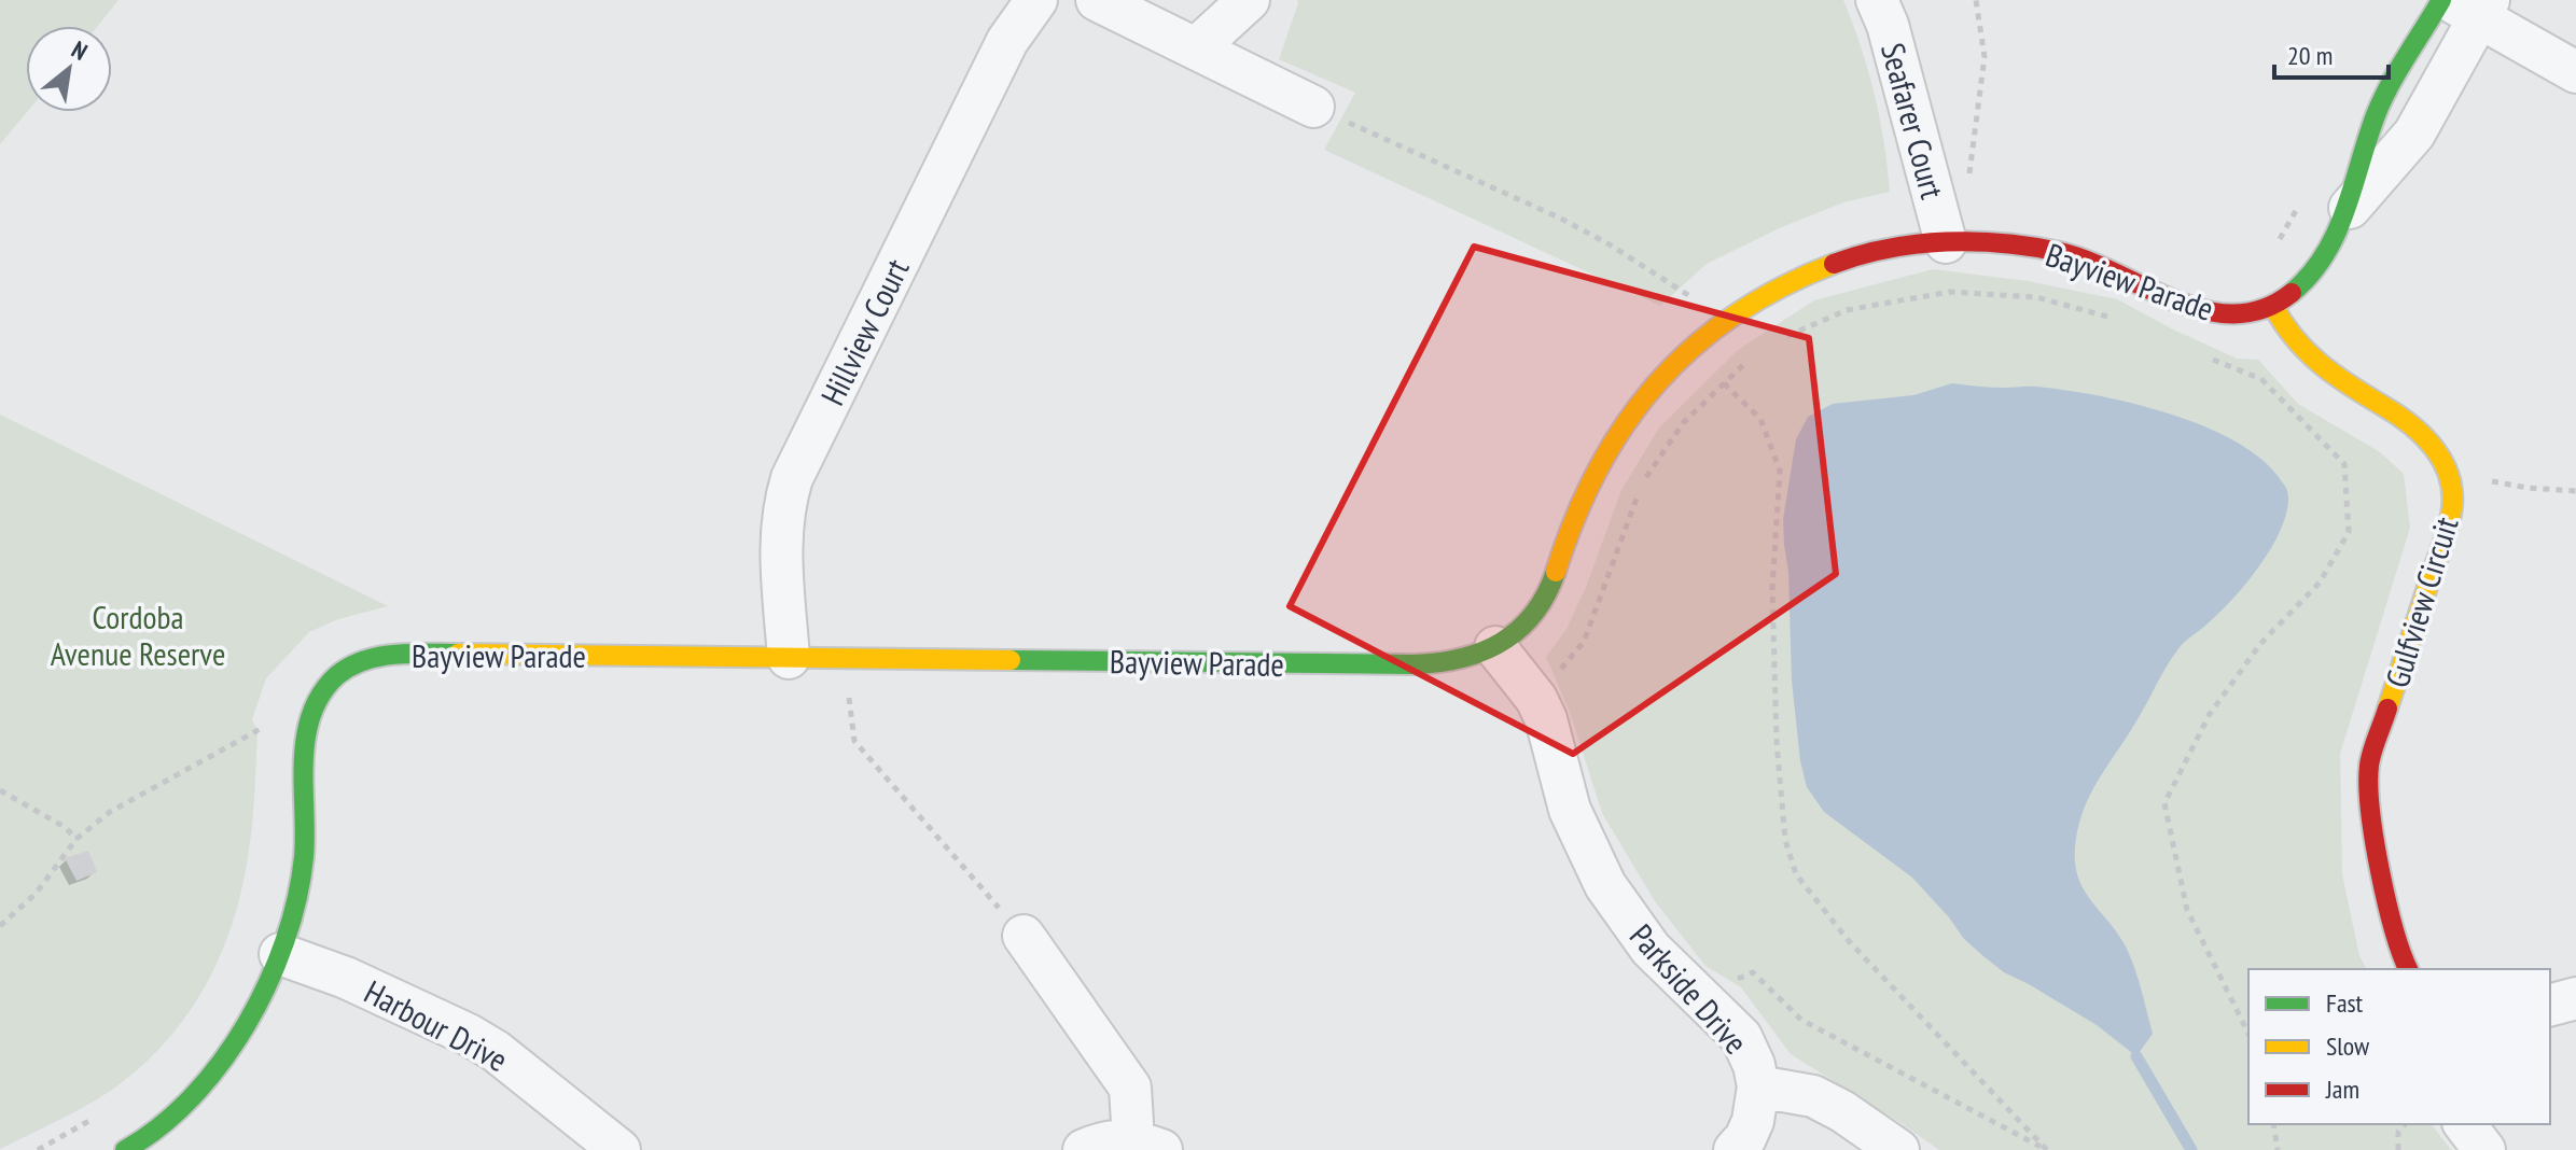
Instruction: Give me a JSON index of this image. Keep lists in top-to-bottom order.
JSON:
{
  "streets": {
    "street": [
      "Seafarer Court",
      "Bayview Parade",
      "Hillview Court",
      "Gulfview Circuit",
      "Parkside Drive",
      "Harbour Drive"
    ]
  },
  "crossings": [
    ["Seafarer Court", "Bayview Parade"],
    ["Bayview Parade", "Hillview Court"],
    ["Bayview Parade", "Gulfview Circuit"],
    ["Bayview Parade", "Parkside Drive"],
    ["Bayview Parade", "Harbour Drive"]
  ],
  "parks": ["Cordoba Avenue Reserve"],
  "legend": ["Fast", "Slow", "Jam"],
  "scale_bar": "20 m",
  "north": "top right"
}
